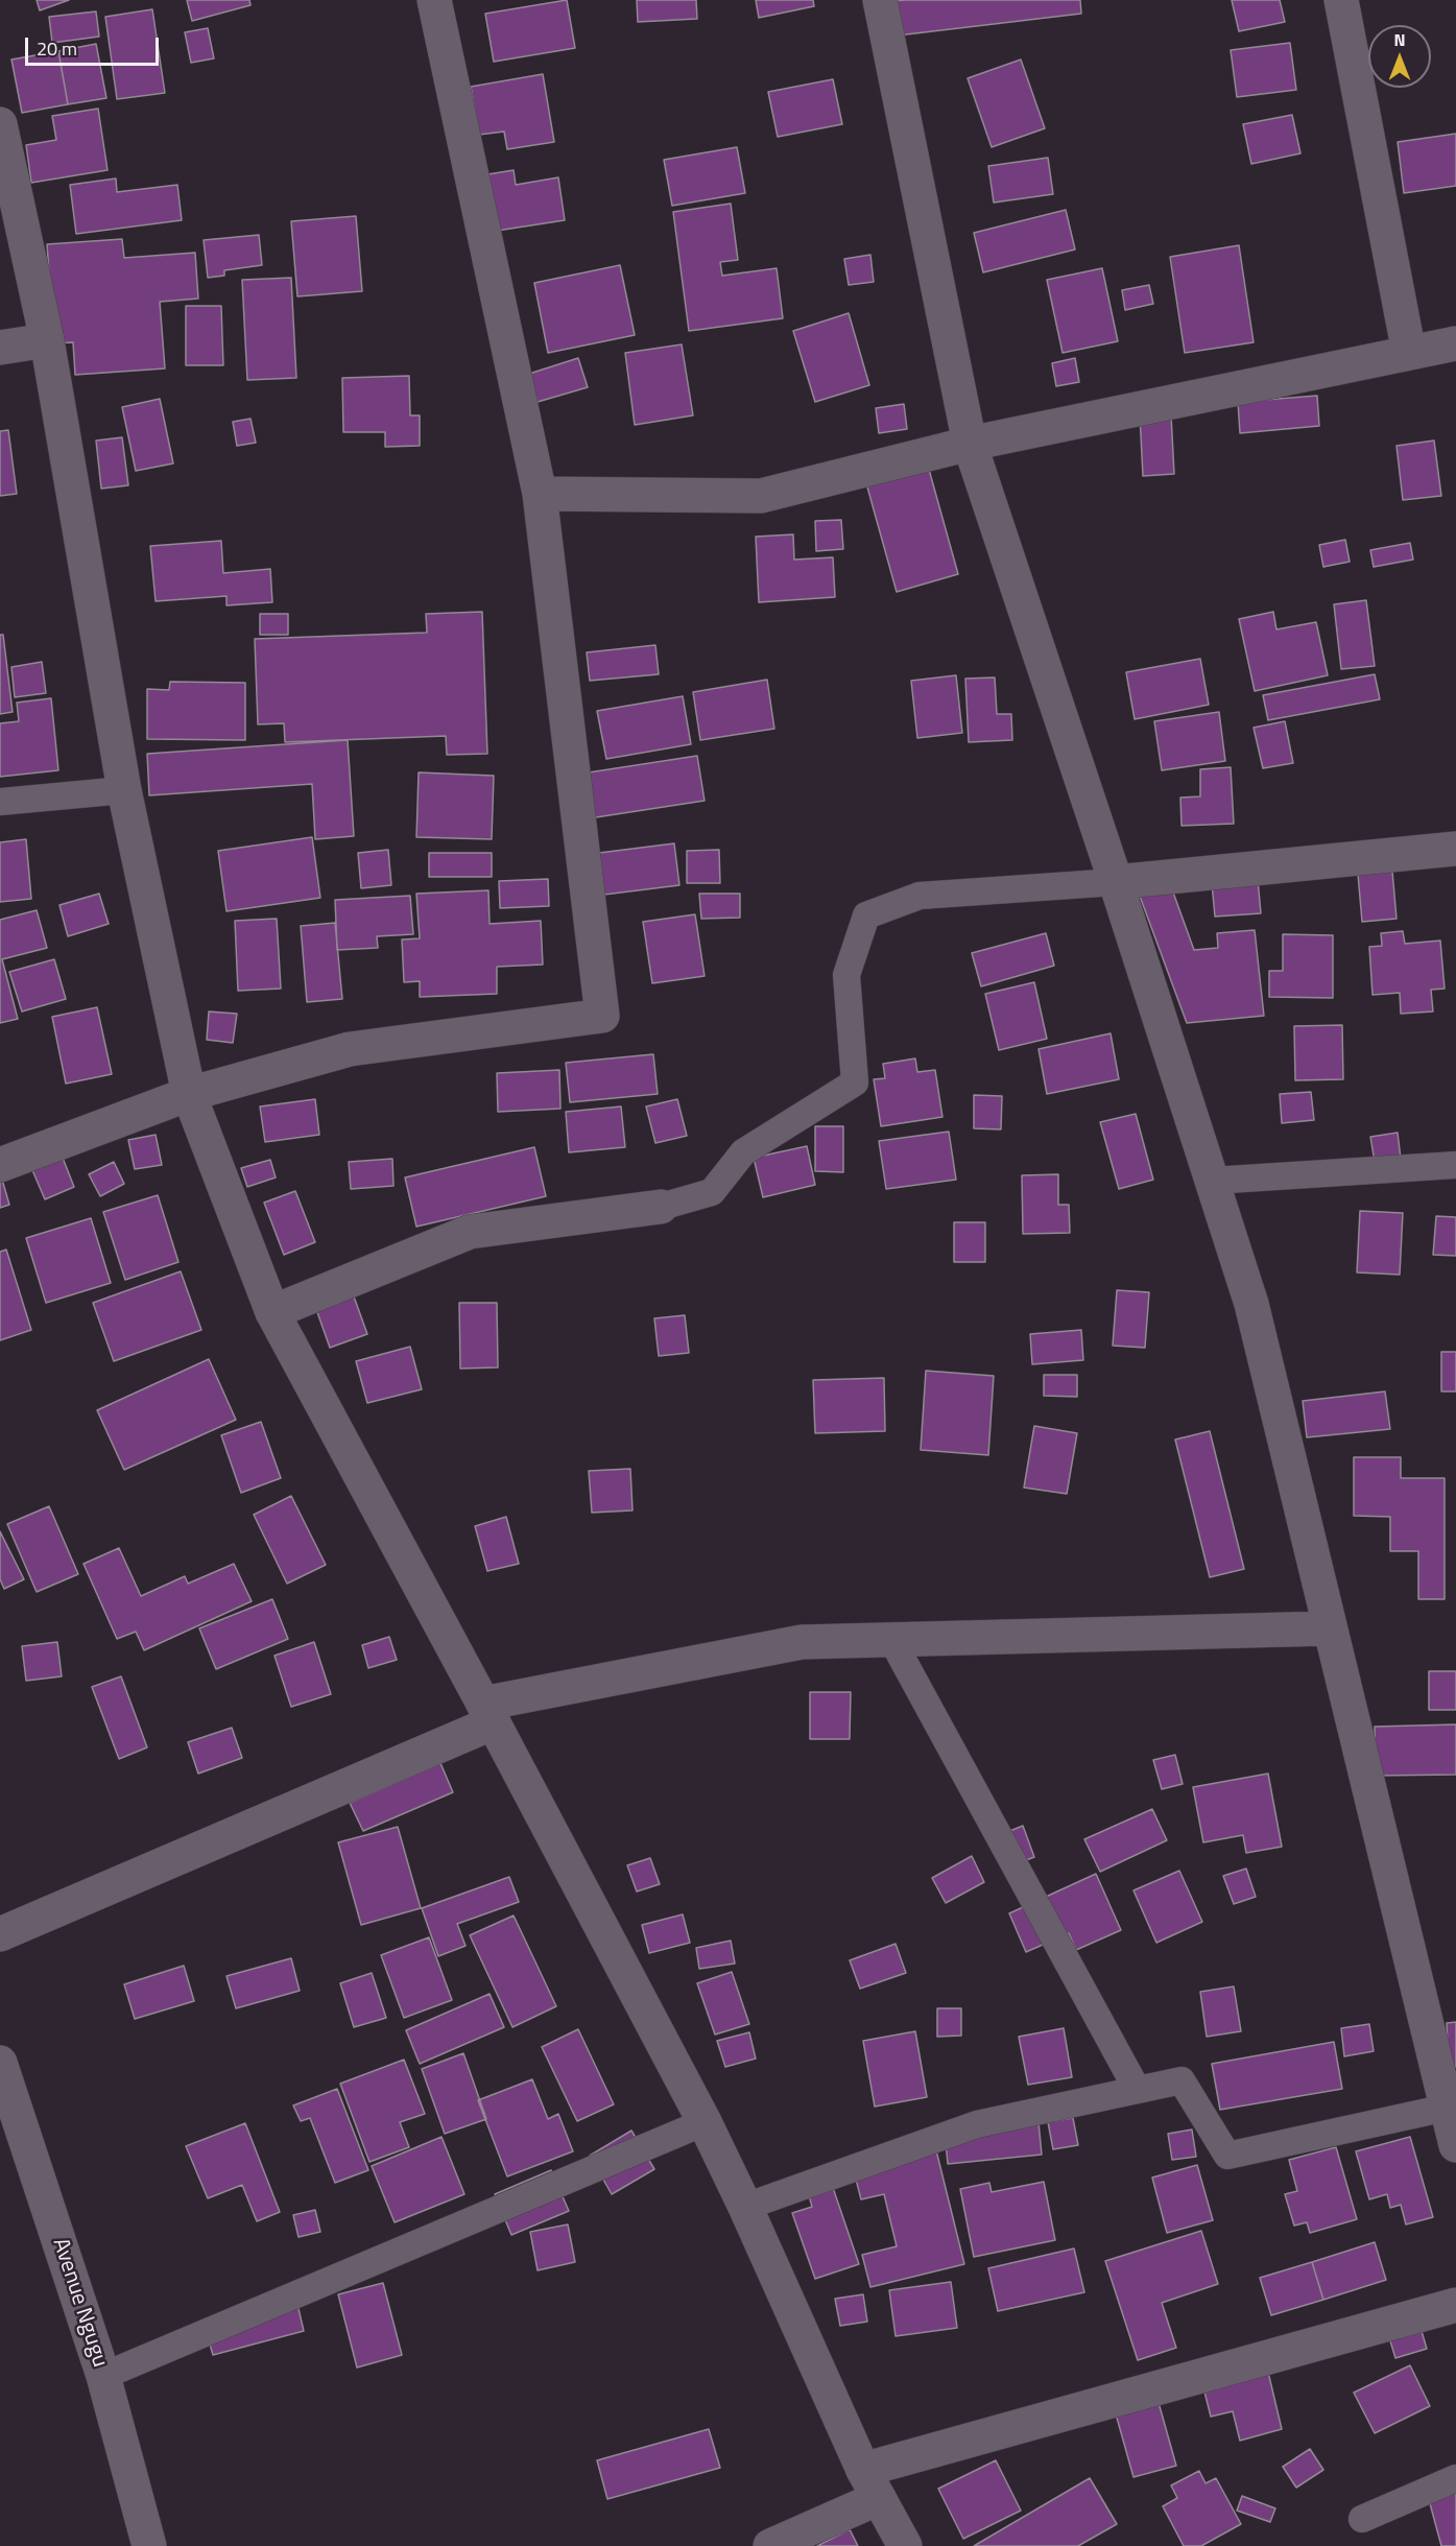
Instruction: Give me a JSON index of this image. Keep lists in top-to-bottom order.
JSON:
{
  "streets": {
    "street": ["Avenue Ngugu"]
  },
  "scale_bar": "20 m",
  "north": "top"
}
